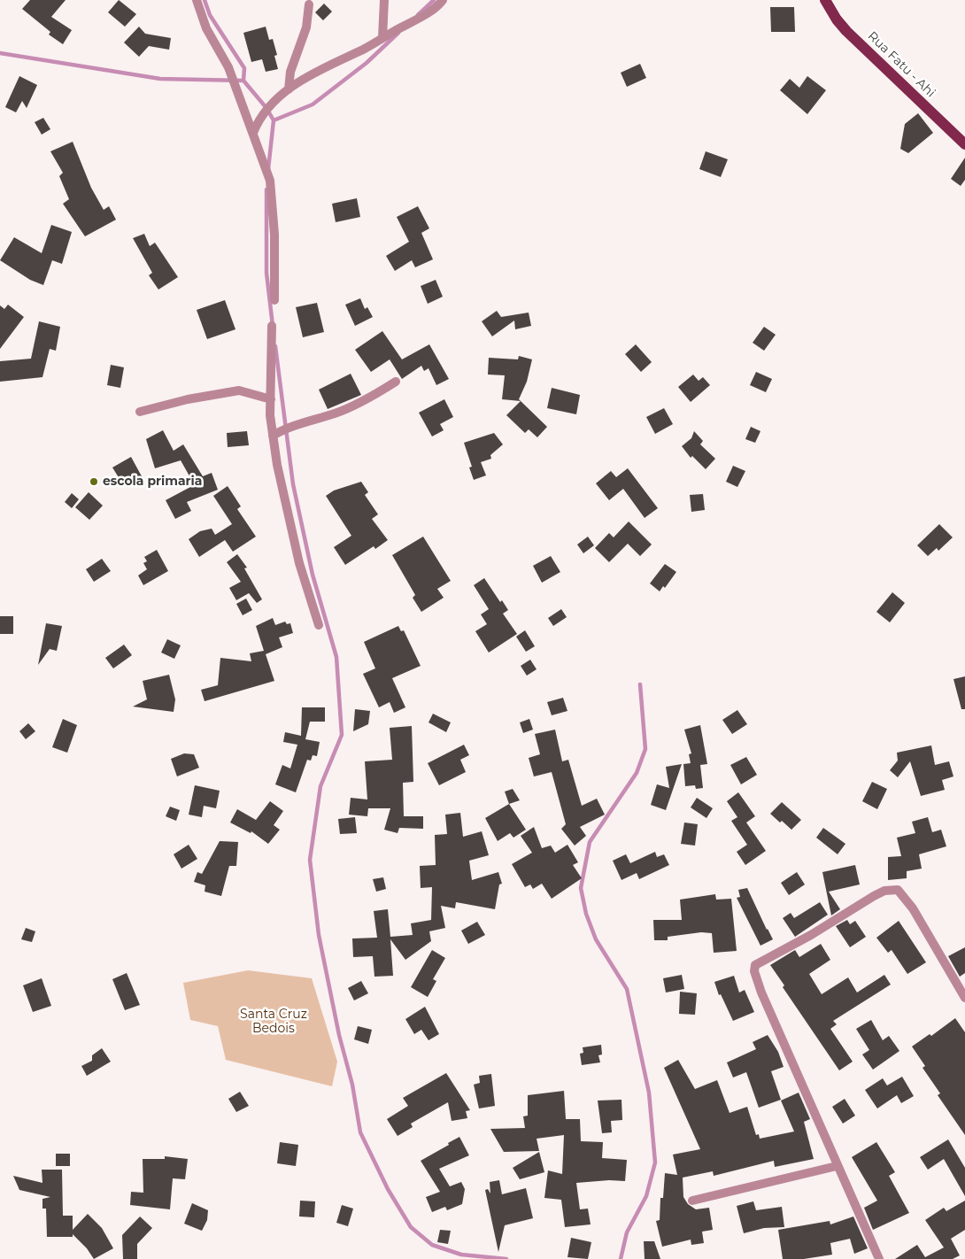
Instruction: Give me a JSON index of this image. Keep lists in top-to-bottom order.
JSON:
{
  "streets": {
    "main road": ["Rua Fatu - Ahi"]
  },
  "parks": ["Santa Cruz Bedois"],
  "places": ["escola primaria"]
}
